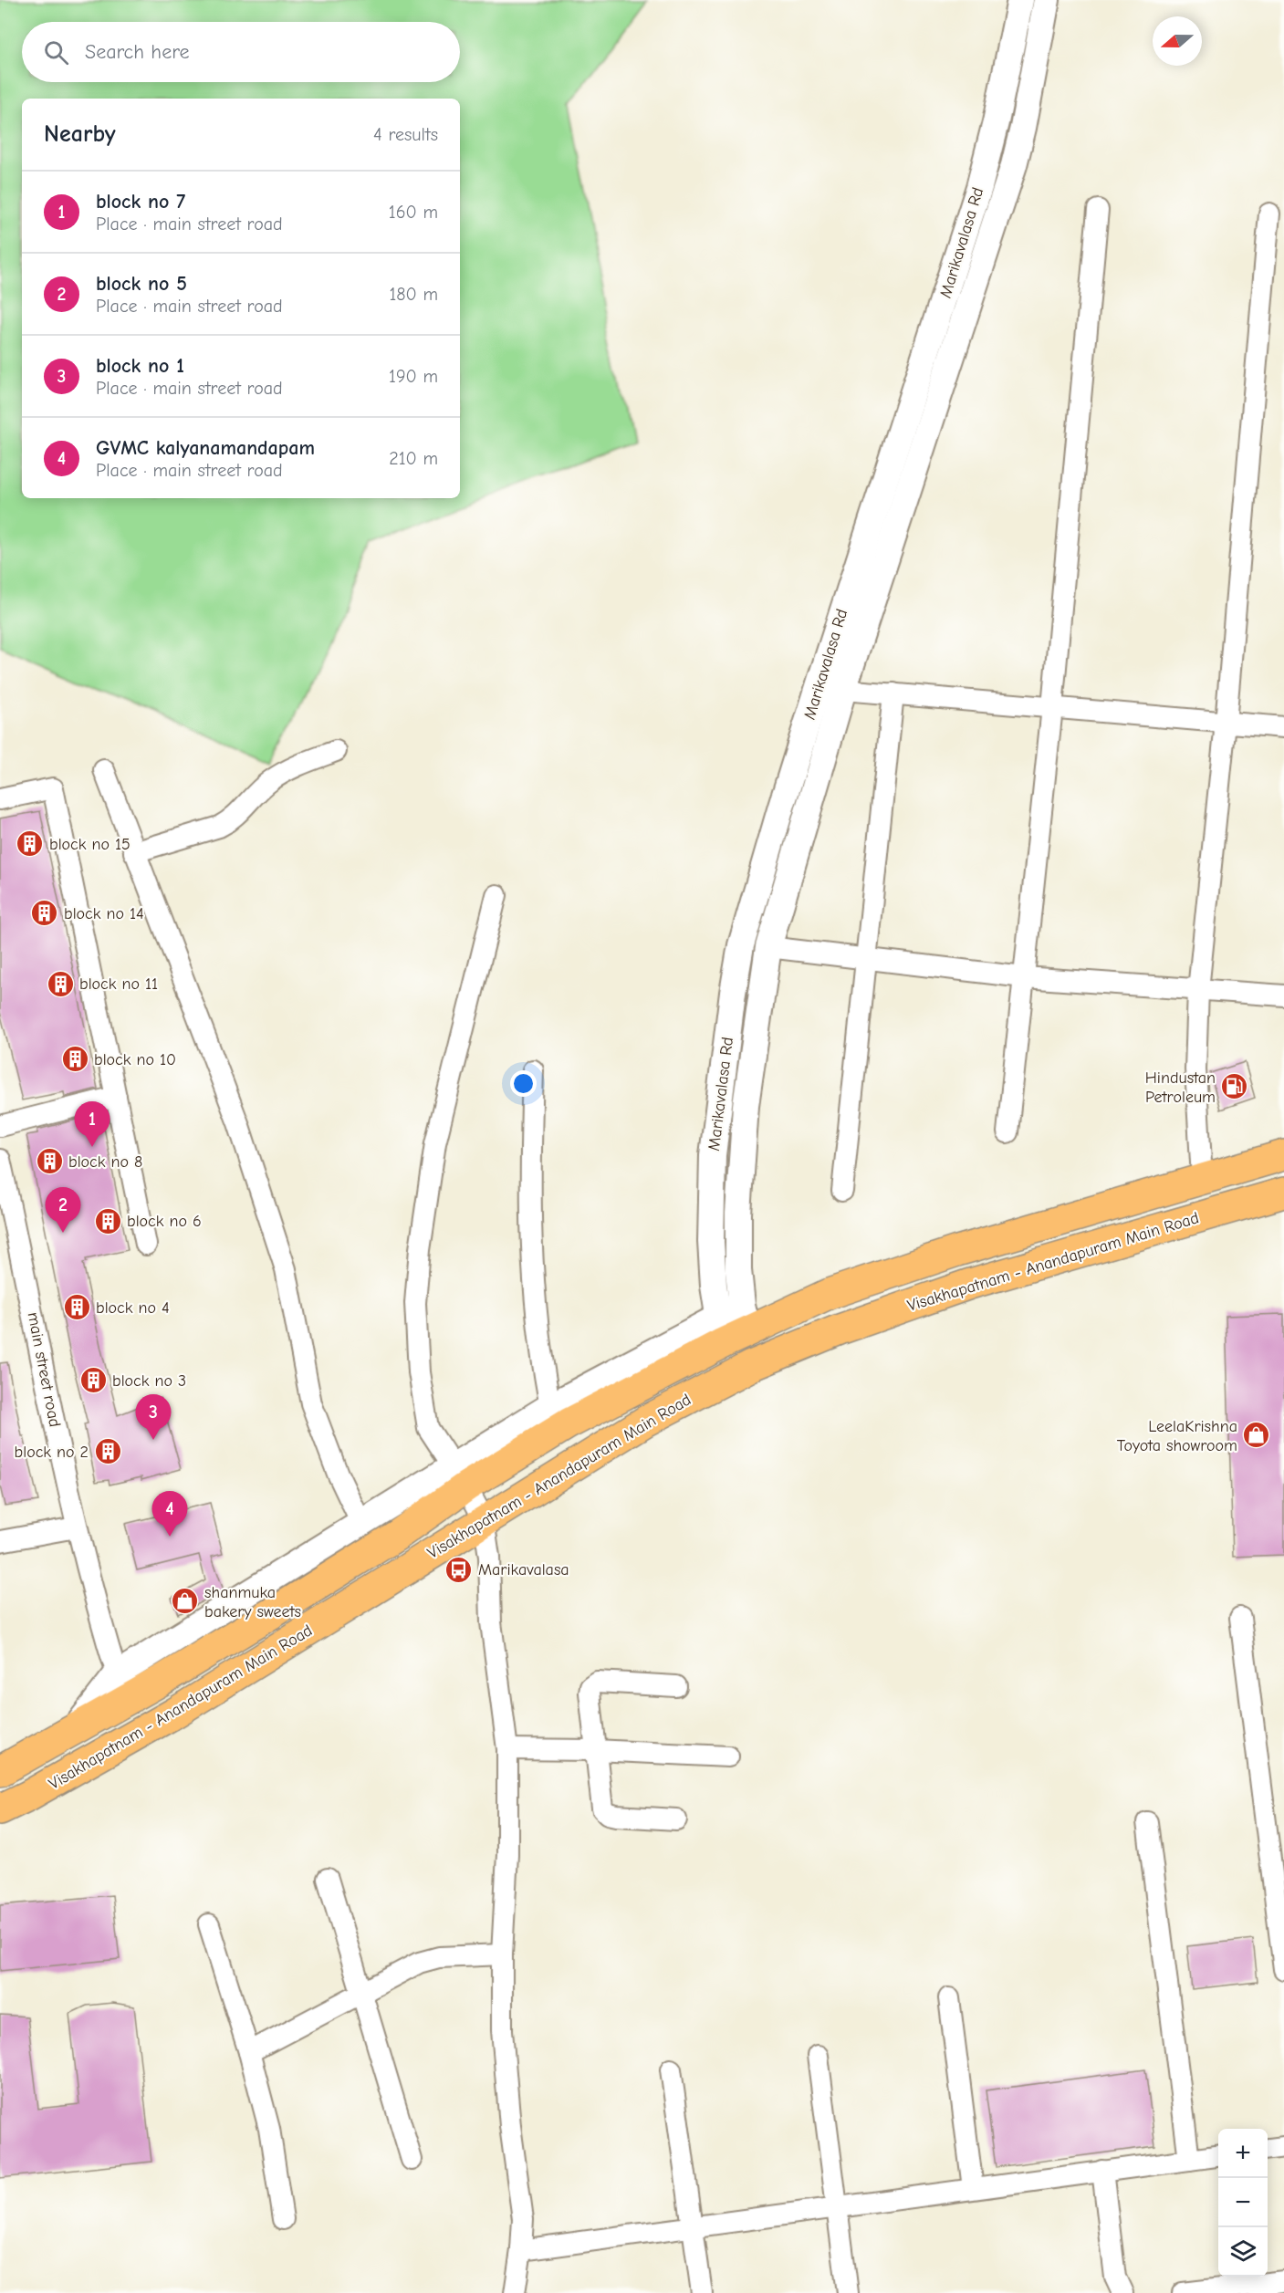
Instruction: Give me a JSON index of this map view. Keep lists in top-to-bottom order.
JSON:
{
  "streets": {
    "main road": ["Visakhapatnam - Anandapuram Main Road"],
    "street": ["Marikavalasa Rd", "main street road"]
  },
  "crossings": [
    ["Marikavalasa Rd", "Visakhapatnam - Anandapuram Main Road"]
  ],
  "places": {
    "building": [
      "block no 15",
      "block no 14",
      "block no 11",
      "block no 10",
      "block no 8",
      "block no 6",
      "block no 4",
      "block no 3",
      "block no 2"
    ],
    "fuel station": ["Hindustan Petroleum"],
    "shop": ["LeelaKrishna Toyota showroom", "shanmuka bakery sweets"],
    "bus stop": ["Marikavalasa"]
  },
  "north": "left",
  "page": {
    "search": "Search here",
    "heading": ["Nearby", "4 results"],
    "list": [
      {
        "mark": "1",
        "name": "block no 7",
        "note": "Place · main street road",
        "value": "160 m"
      },
      {
        "mark": "2",
        "name": "block no 5",
        "note": "Place · main street road",
        "value": "180 m"
      },
      {
        "mark": "3",
        "name": "block no 1",
        "note": "Place · main street road",
        "value": "190 m"
      },
      {
        "mark": "4",
        "name": "GVMC kalyanamandapam",
        "note": "Place · main street road",
        "value": "210 m"
      }
    ],
    "pins": [
      "1",
      "2",
      "3",
      "4"
    ],
    "map_buttons": ["+", "−"]
  }
}
